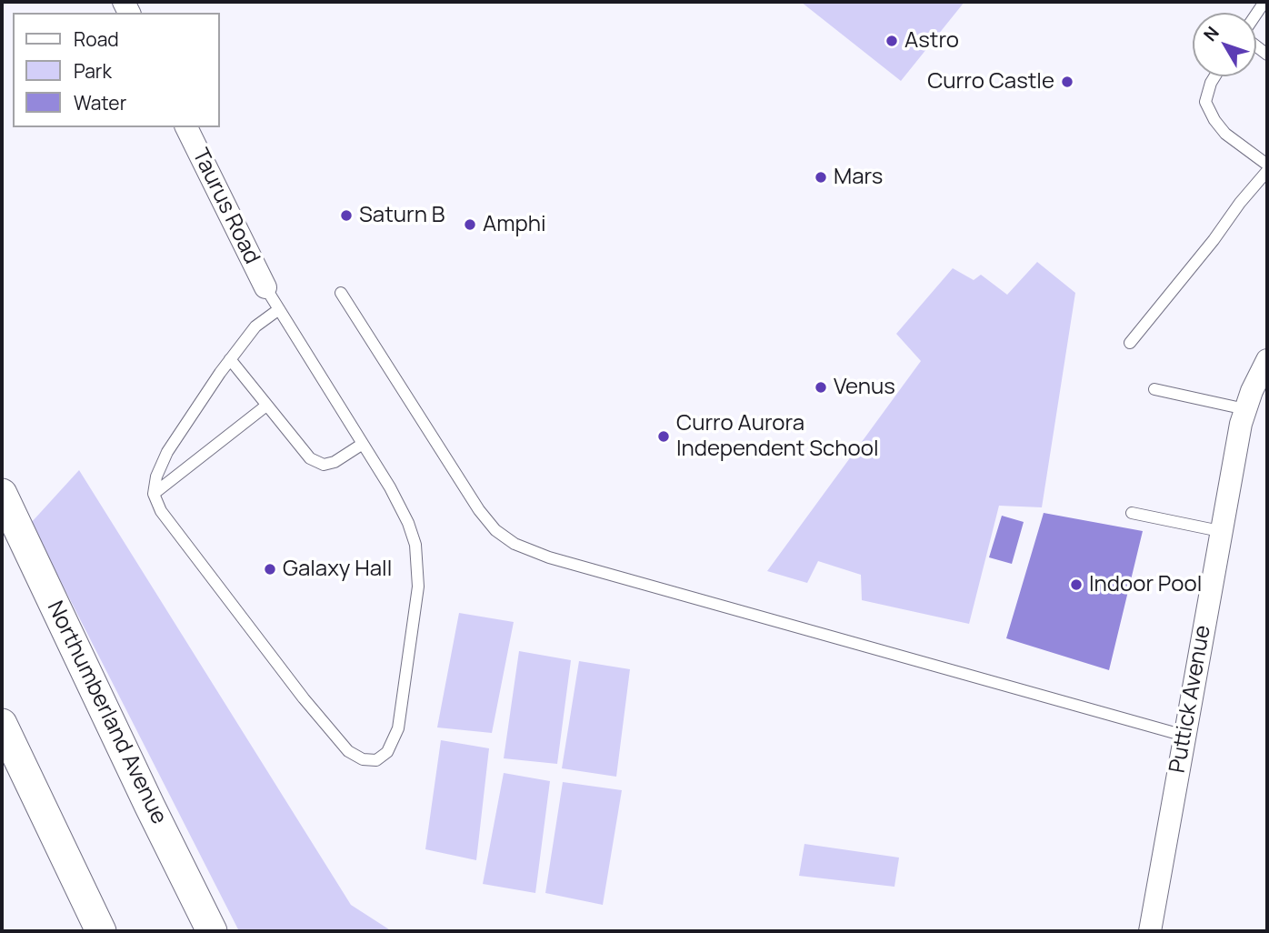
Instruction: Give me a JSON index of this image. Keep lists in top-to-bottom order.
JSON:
{
  "streets": {
    "main road": ["Northumberland Avenue"],
    "street": ["Taurus Road", "Puttick Avenue"]
  },
  "places": [
    "Astro",
    "Curro Castle",
    "Mars",
    "Saturn B",
    "Amphi",
    "Venus",
    "Curro Aurora Independent School",
    "Galaxy Hall",
    "Indoor Pool"
  ],
  "legend": ["Road", "Park", "Water"],
  "north": "top left"
}
